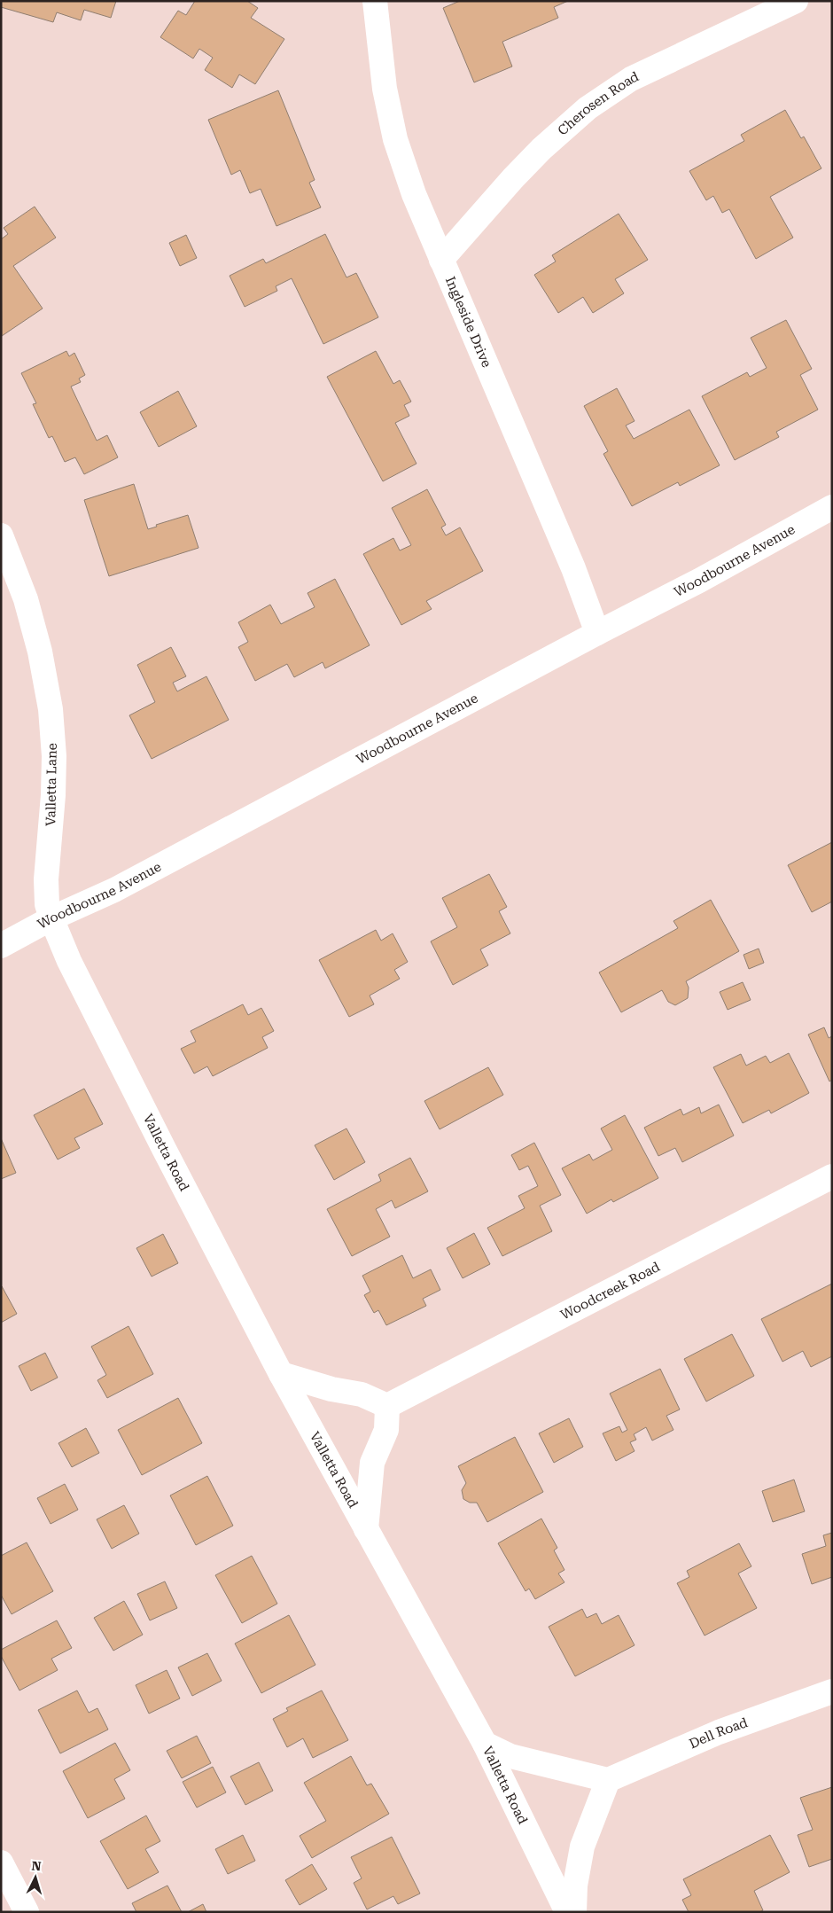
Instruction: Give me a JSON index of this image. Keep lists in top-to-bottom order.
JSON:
{
  "streets": {
    "street": [
      "Cherosen Road",
      "Ingleside Drive",
      "Woodbourne Avenue",
      "Valletta Lane",
      "Valletta Road",
      "Woodcreek Road",
      "Dell Road"
    ]
  },
  "crossings": [
    ["Cherosen Road", "Ingleside Drive"],
    ["Ingleside Drive", "Woodbourne Avenue"],
    ["Woodbourne Avenue", "Valletta Lane"],
    ["Valletta Lane", "Valletta Road"]
  ],
  "north": "top"
}
